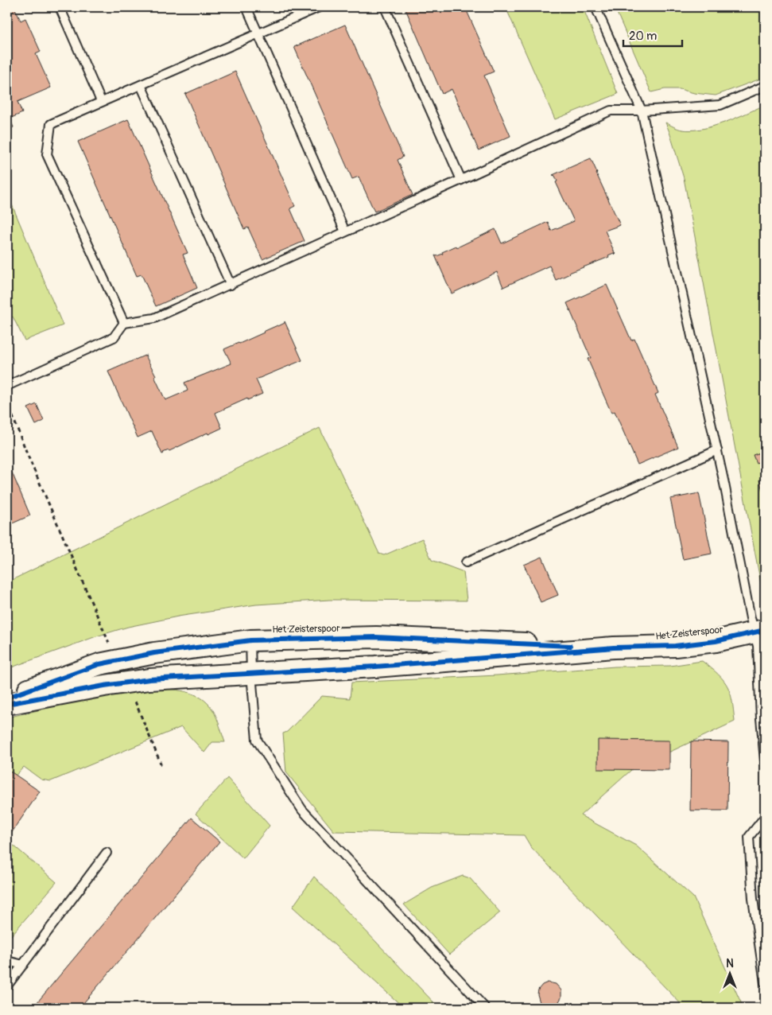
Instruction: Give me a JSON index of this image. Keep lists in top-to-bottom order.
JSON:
{
  "streets": {
    "street": ["Het Zeisterspoor"]
  },
  "scale_bar": "20 m",
  "north": "top"
}
